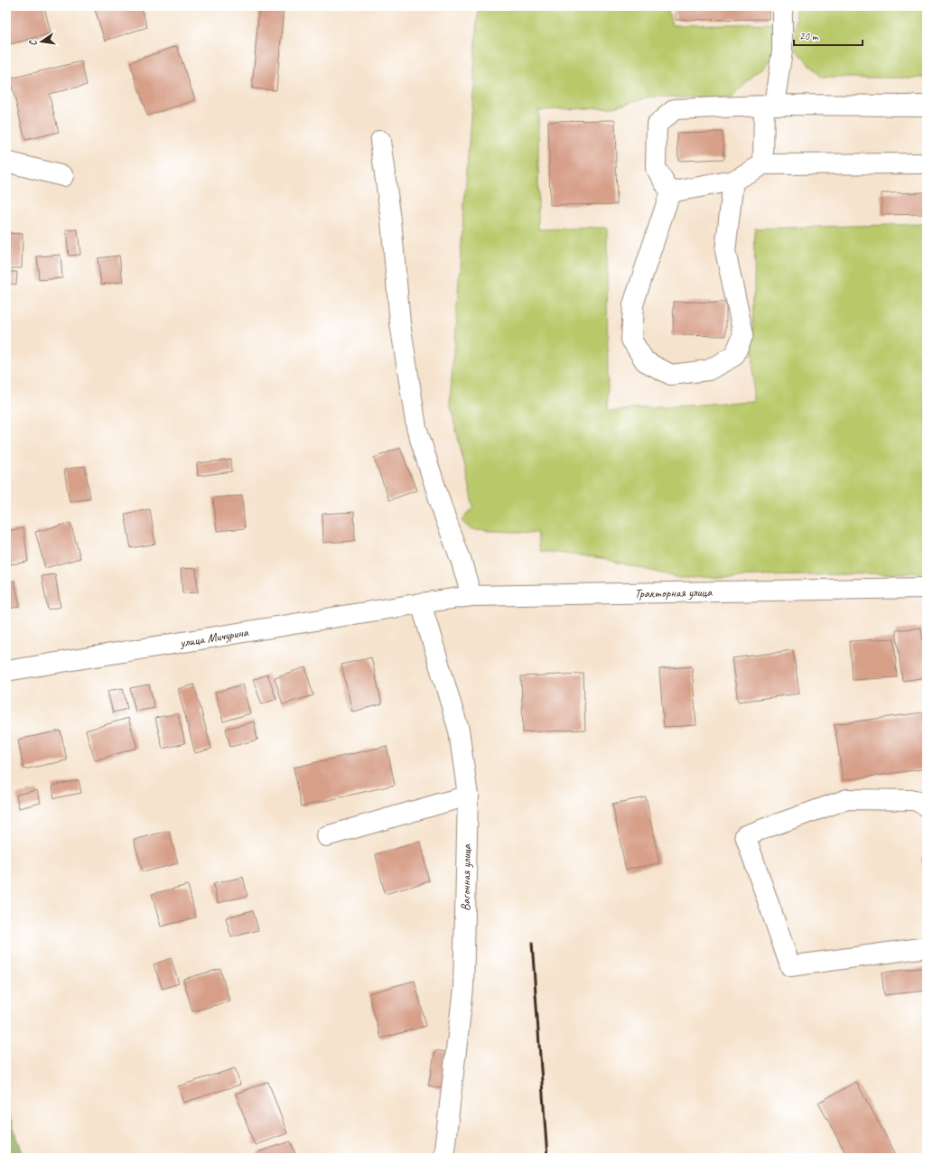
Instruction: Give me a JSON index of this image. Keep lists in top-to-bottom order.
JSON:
{
  "streets": {
    "main road": ["Тракторная улица", "улица Мичурина", "Вагонная улица"]
  },
  "crossings": [
    ["Тракторная улица", "улица Мичурина"],
    ["Тракторная улица", "Вагонная улица"],
    ["улица Мичурина", "Вагонная улица"]
  ],
  "scale_bar": "20 m",
  "north": "left"
}
